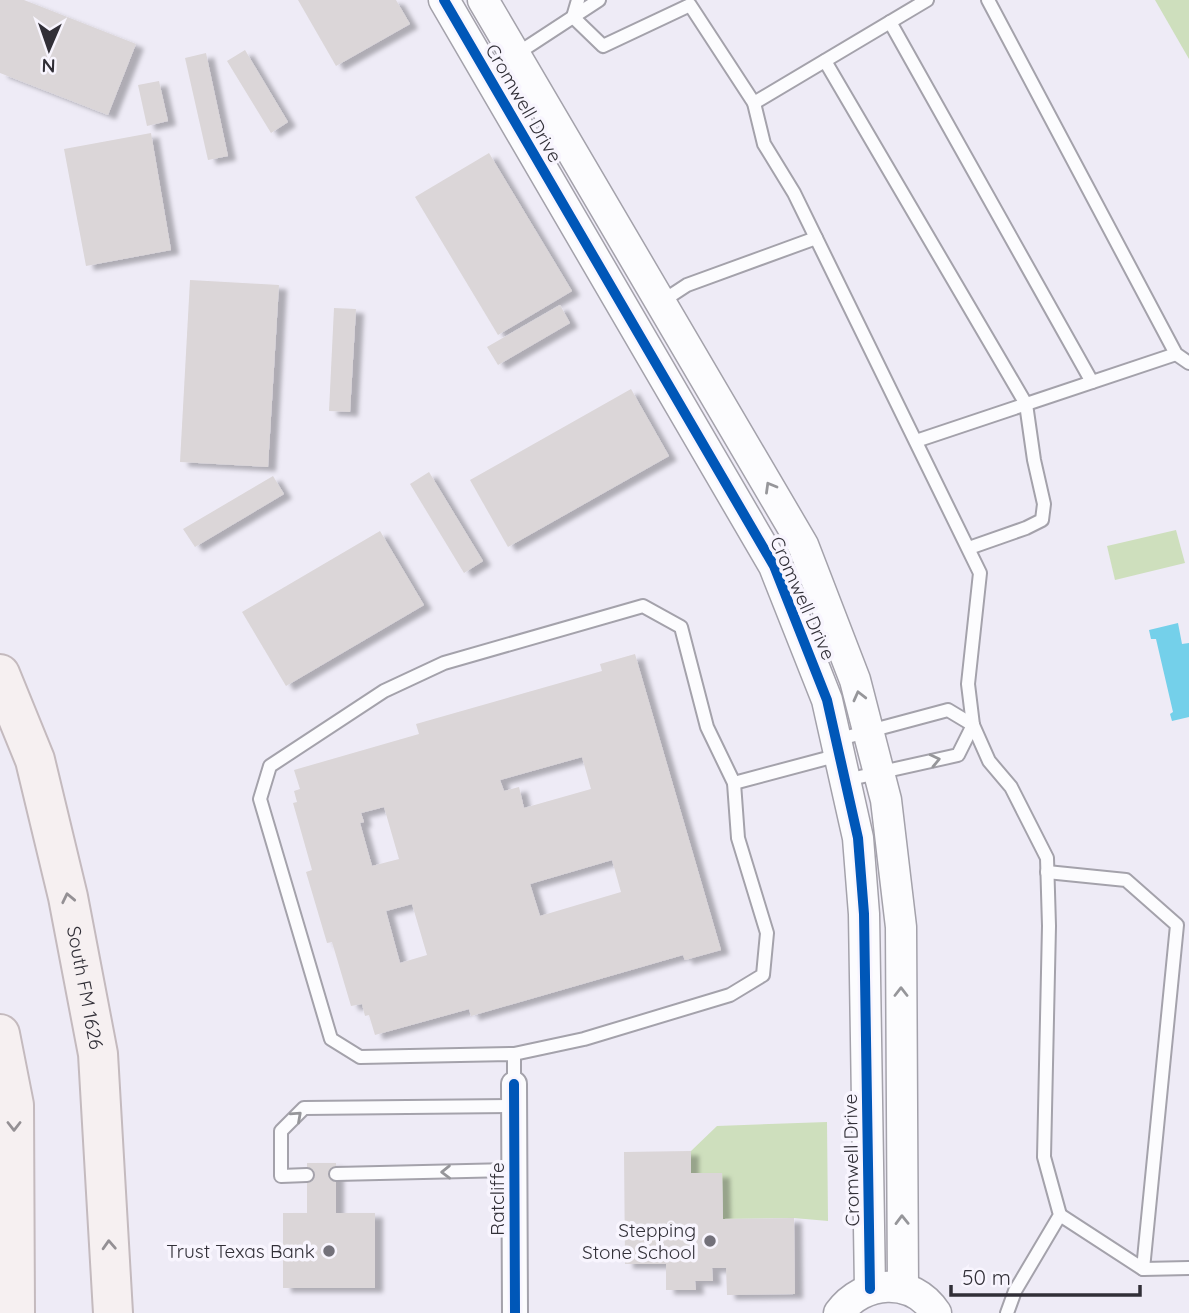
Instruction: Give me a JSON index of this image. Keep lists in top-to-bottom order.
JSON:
{
  "streets": {
    "main road": ["South FM 1626"],
    "street": ["Cromwell Drive", "Ratcliffe"]
  },
  "places": ["Stepping Stone School", "Trust Texas Bank"],
  "scale_bar": "50 m",
  "north": "bottom"
}
